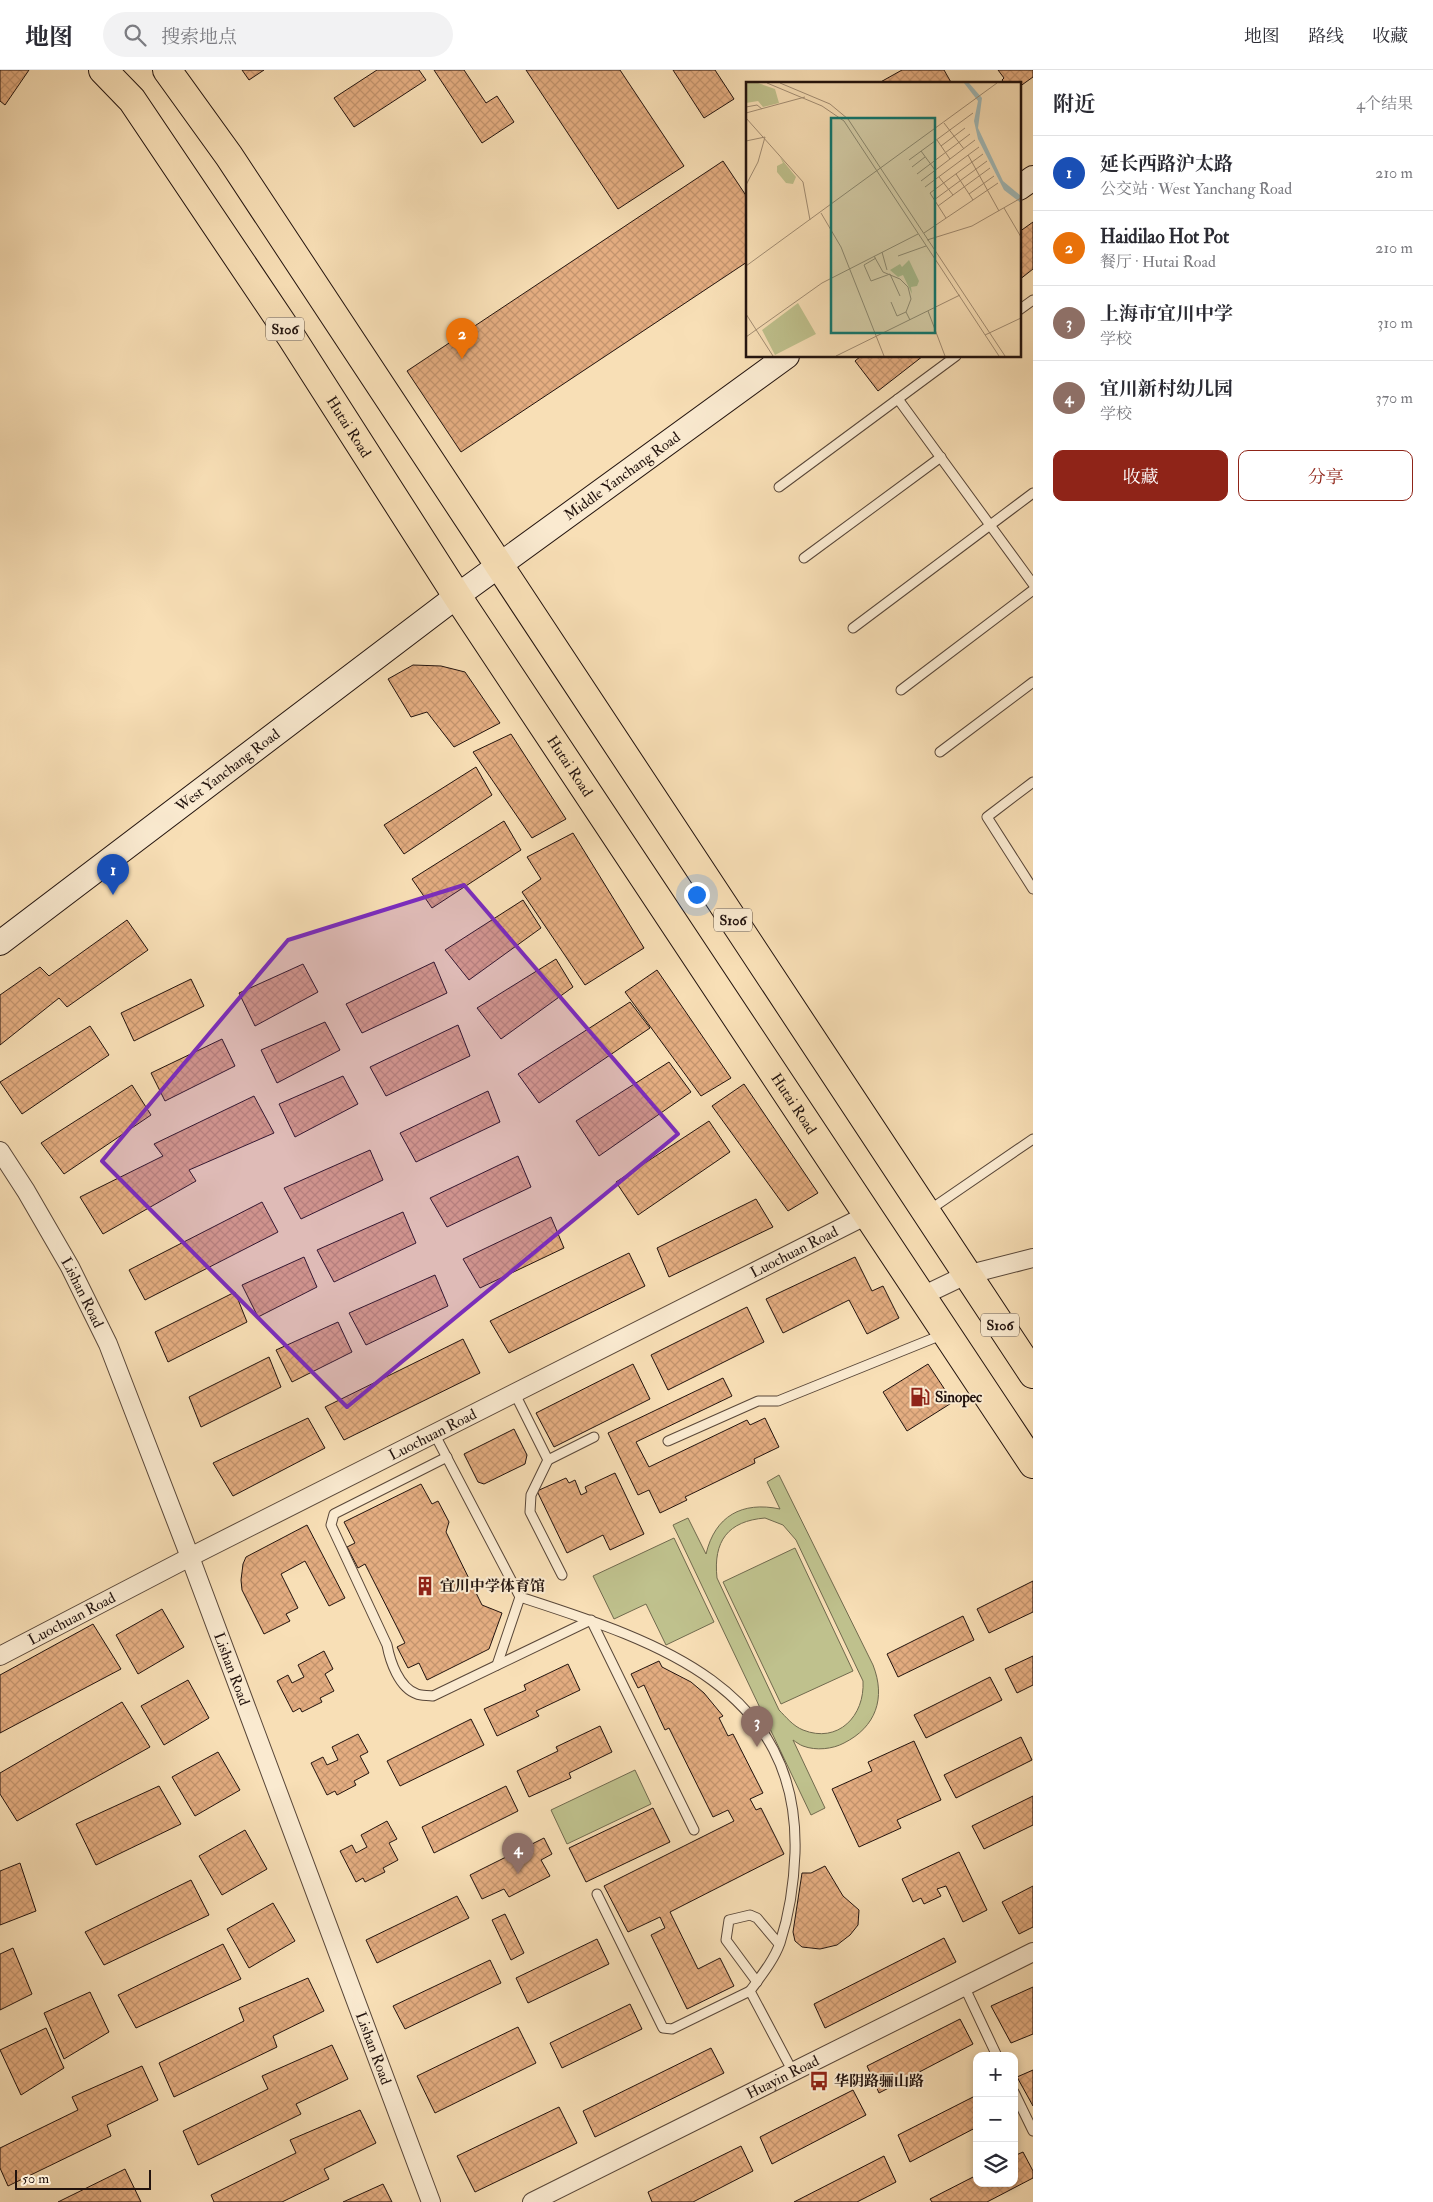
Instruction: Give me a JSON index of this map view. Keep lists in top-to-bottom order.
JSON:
{
  "streets": {
    "main road": ["S106", "Hutai Road"],
    "street": [
      "Middle Yanchang Road",
      "West Yanchang Road",
      "Luochuan Road",
      "Lishan Road",
      "Huayin Road"
    ]
  },
  "crossings": [
    ["S106", "Middle Yanchang Road"],
    ["Hutai Road", "Middle Yanchang Road"],
    ["Hutai Road", "West Yanchang Road"],
    ["Hutai Road", "Luochuan Road"],
    ["Middle Yanchang Road", "West Yanchang Road"],
    ["Luochuan Road", "Lishan Road"]
  ],
  "places": {
    "fuel station": ["Sinopec"],
    "building": ["宜川中学体育馆"],
    "bus stop": ["华阴路骊山路"]
  },
  "scale_bar": "50 m",
  "page": {
    "header": "地图",
    "search": "搜索地点",
    "nav": ["地图", "路线", "收藏"],
    "heading": ["附近", "4个结果"],
    "list": [
      {
        "mark": "1",
        "name": "延长西路沪太路",
        "note": "公交站 · West Yanchang Road",
        "value": "210 m"
      },
      {
        "mark": "2",
        "name": "Haidilao Hot Pot",
        "note": "餐厅 · Hutai Road",
        "value": "210 m"
      },
      {
        "mark": "3",
        "name": "上海市宜川中学",
        "note": "学校",
        "value": "310 m"
      },
      {
        "mark": "4",
        "name": "宜川新村幼儿园",
        "note": "学校",
        "value": "370 m"
      }
    ],
    "pins": [
      "2",
      "1",
      "3",
      "4"
    ],
    "buttons": ["收藏", "分享"],
    "map_buttons": ["+", "−"],
    "scale": "50 m"
  }
}
